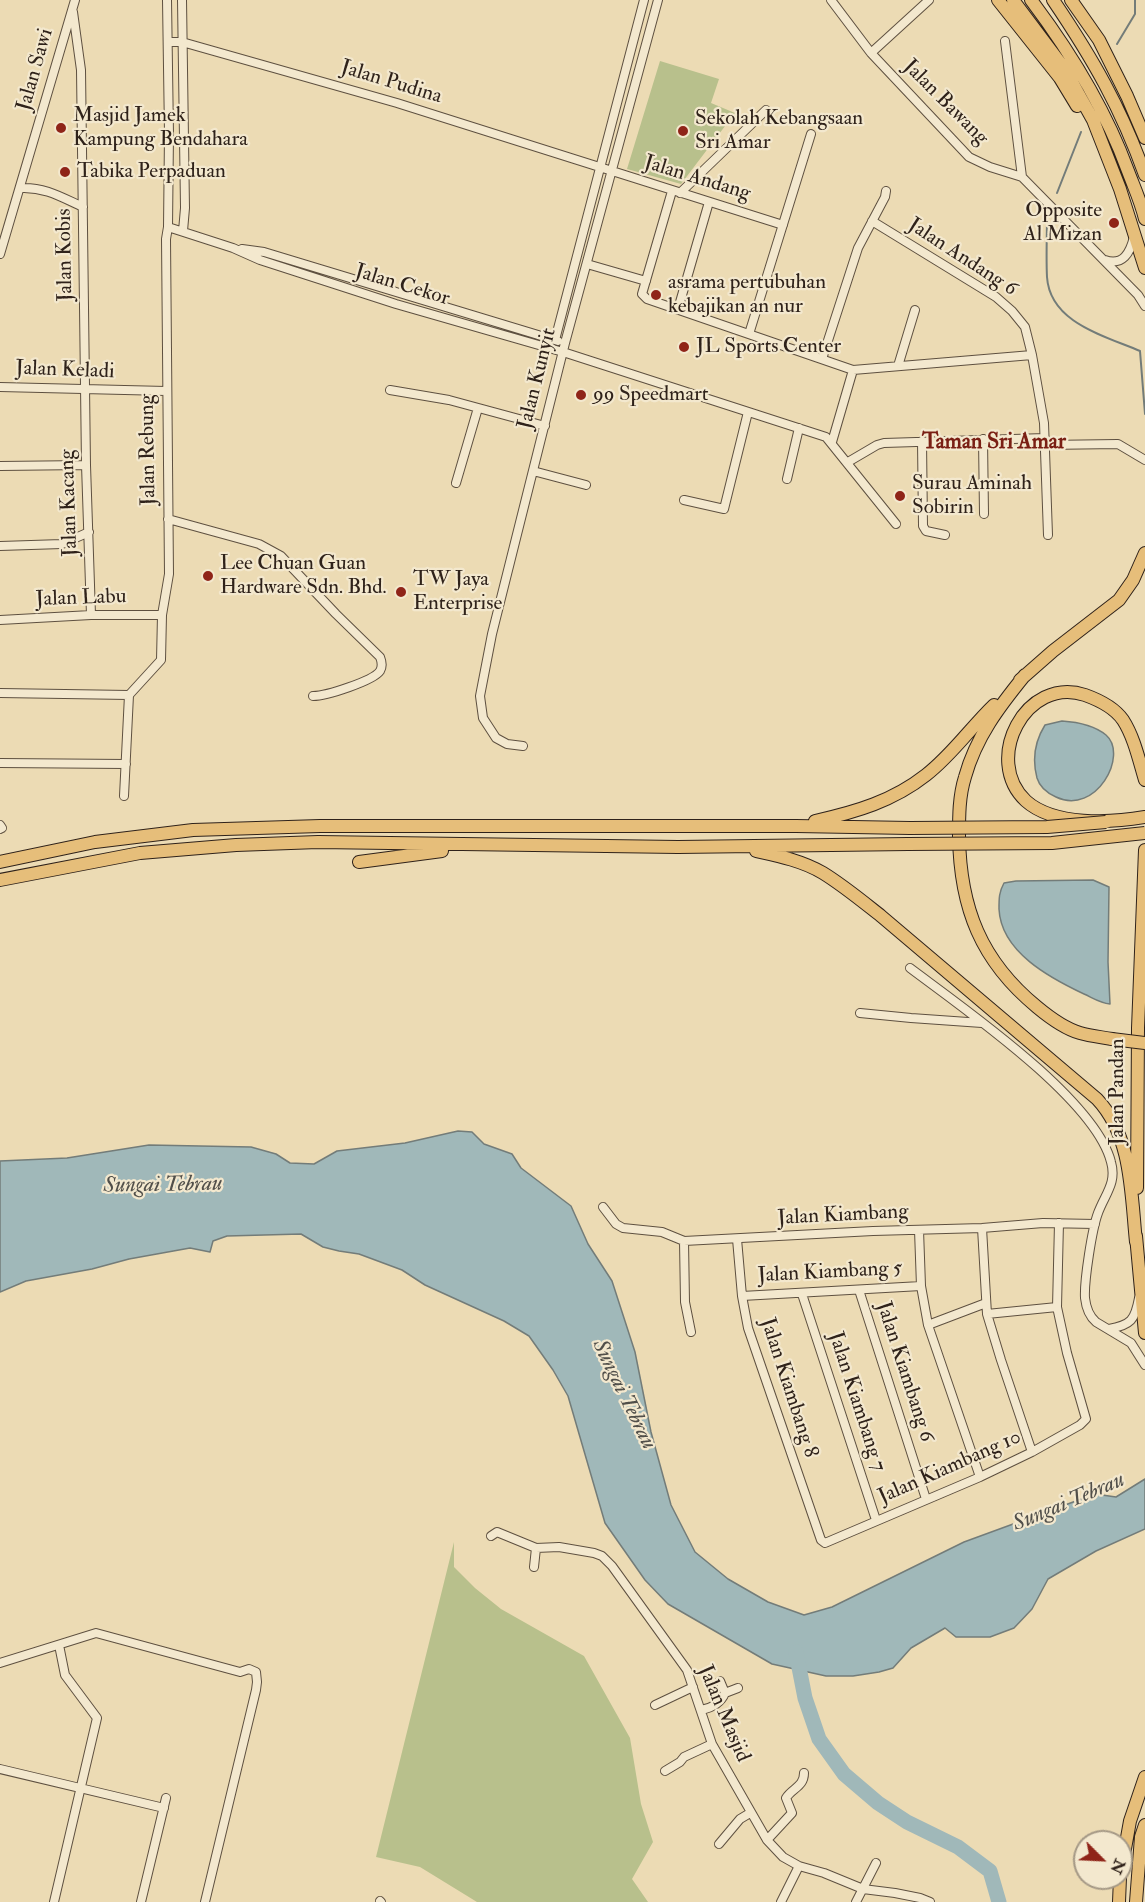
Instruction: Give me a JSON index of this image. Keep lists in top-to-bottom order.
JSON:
{
  "streets": {
    "highway": ["Jalan Pandan"],
    "street": [
      "Jalan Sawi",
      "Jalan Pudina",
      "Jalan Bawang",
      "Jalan Andang",
      "Jalan Kobis",
      "Jalan Andang 6",
      "Jalan Cekor",
      "Jalan Keladi",
      "Jalan Kunyit",
      "Jalan Rebung",
      "Jalan Kacang",
      "Jalan Labu",
      "Jalan Kiambang",
      "Jalan Kiambang 5",
      "Jalan Kiambang 6",
      "Jalan Kiambang 8",
      "Jalan Kiambang 7",
      "Jalan Kiambang 10",
      "Jalan Masjid"
    ]
  },
  "crossings": [
    ["Jalan Sawi", "Jalan Kobis"],
    ["Jalan Pudina", "Jalan Andang"],
    ["Jalan Pudina", "Jalan Kunyit"],
    ["Jalan Pudina", "Jalan Rebung"],
    ["Jalan Andang", "Jalan Kunyit"],
    ["Jalan Kobis", "Jalan Keladi"],
    ["Jalan Kobis", "Jalan Kacang"],
    ["Jalan Cekor", "Jalan Kunyit"],
    ["Jalan Cekor", "Jalan Rebung"],
    ["Jalan Keladi", "Jalan Rebung"],
    ["Jalan Keladi", "Jalan Kacang"],
    ["Jalan Rebung", "Jalan Labu"],
    ["Jalan Kacang", "Jalan Labu"],
    ["Jalan Kiambang", "Jalan Kiambang 8"],
    ["Jalan Kiambang 5", "Jalan Kiambang 6"],
    ["Jalan Kiambang 5", "Jalan Kiambang 8"],
    ["Jalan Kiambang 5", "Jalan Kiambang 7"],
    ["Jalan Kiambang 6", "Jalan Kiambang 10"],
    ["Jalan Kiambang 8", "Jalan Kiambang 10"],
    ["Jalan Kiambang 7", "Jalan Kiambang 10"]
  ],
  "districts": ["Taman Sri Amar"],
  "water": ["Sungai Tebrau"],
  "places": [
    "Masjid Jamek Kampung Bendahara",
    "Sekolah Kebangsaan Sri Amar",
    "Tabika Perpaduan",
    "Opposite Al Mizan",
    "asrama pertubuhan kebajikan an nur",
    "JL Sports Center",
    "99 Speedmart",
    "Surau Aminah Sobirin",
    "Lee Chuan Guan Hardware Sdn. Bhd.",
    "TW Jaya Enterprise"
  ],
  "north": "bottom right"
}
